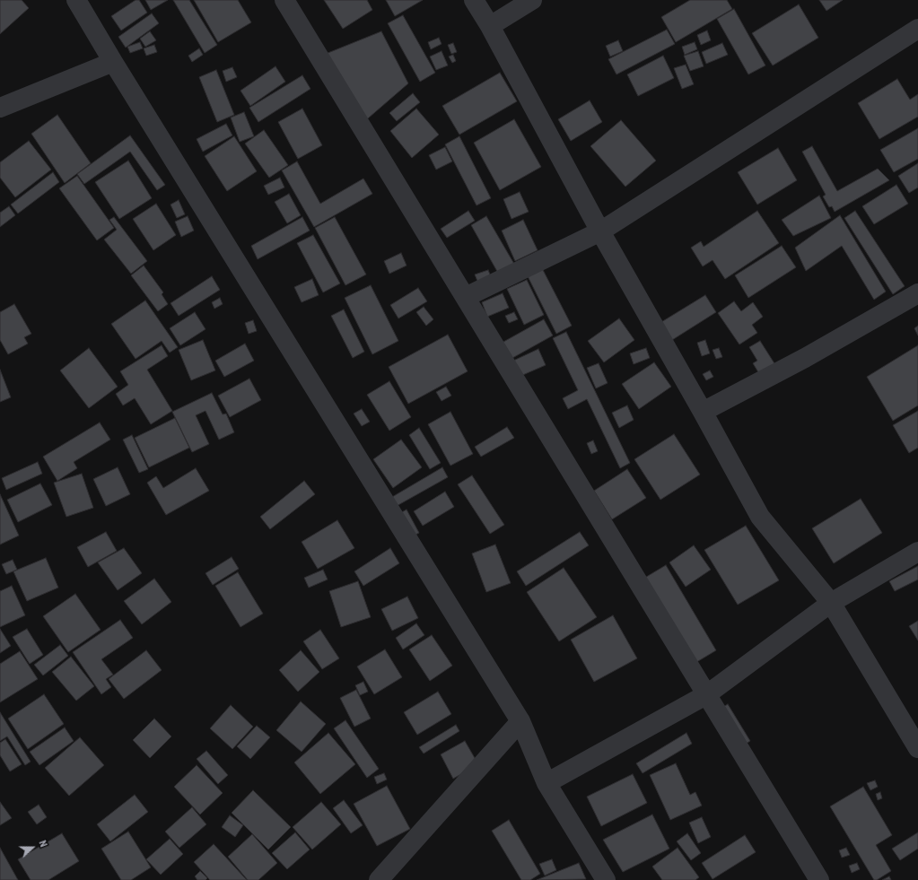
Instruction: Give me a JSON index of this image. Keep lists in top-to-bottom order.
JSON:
{
  "north": "right"
}
